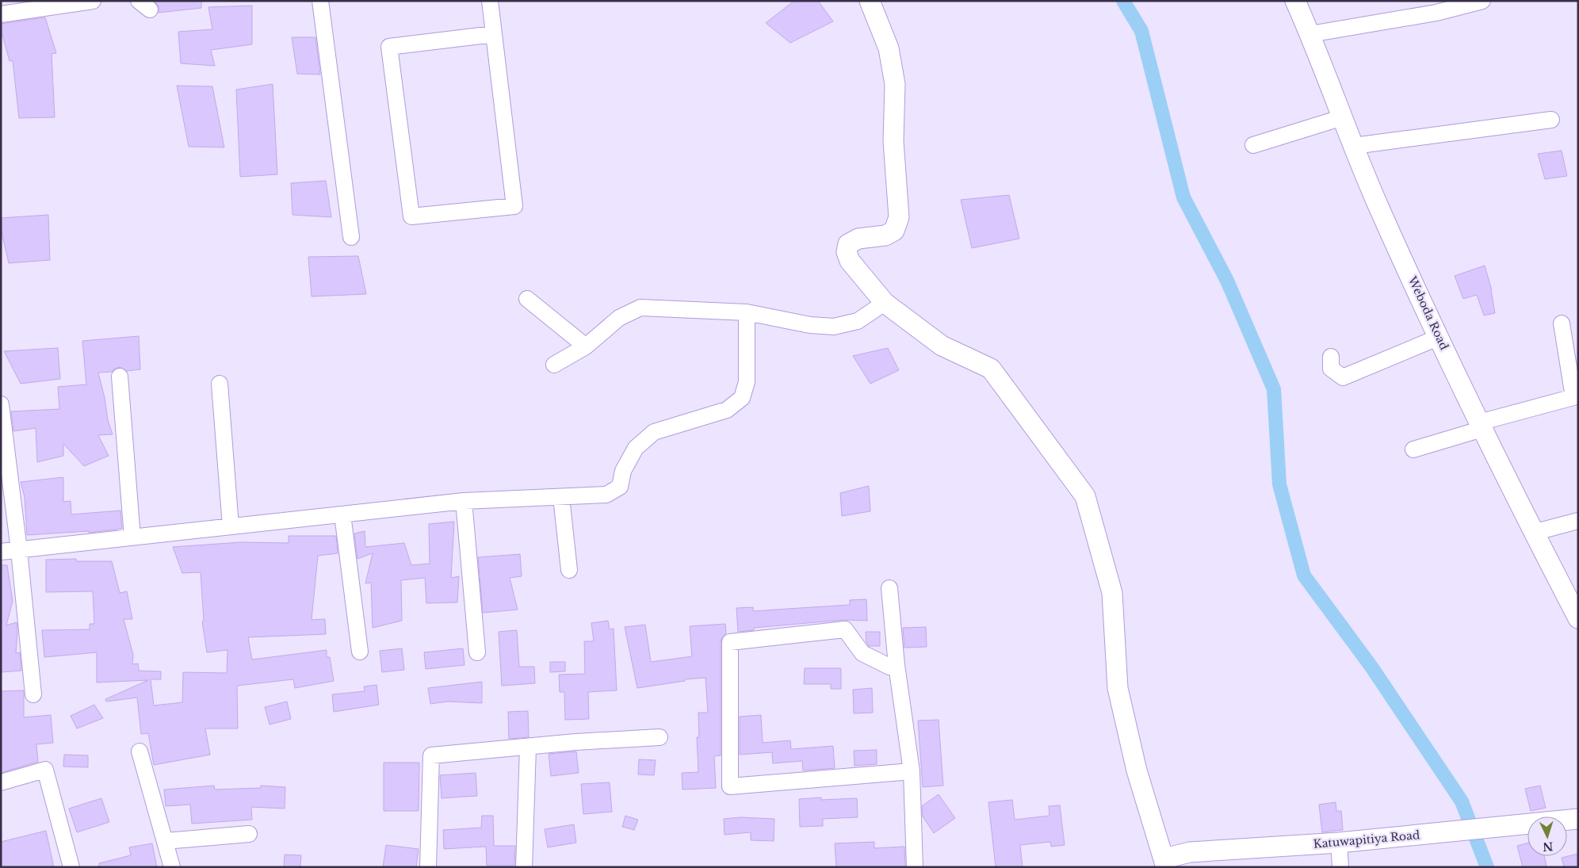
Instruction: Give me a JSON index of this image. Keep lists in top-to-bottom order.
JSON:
{
  "streets": {
    "street": ["Weboda Road", "Katuwapitiya Road"]
  },
  "north": "bottom"
}
